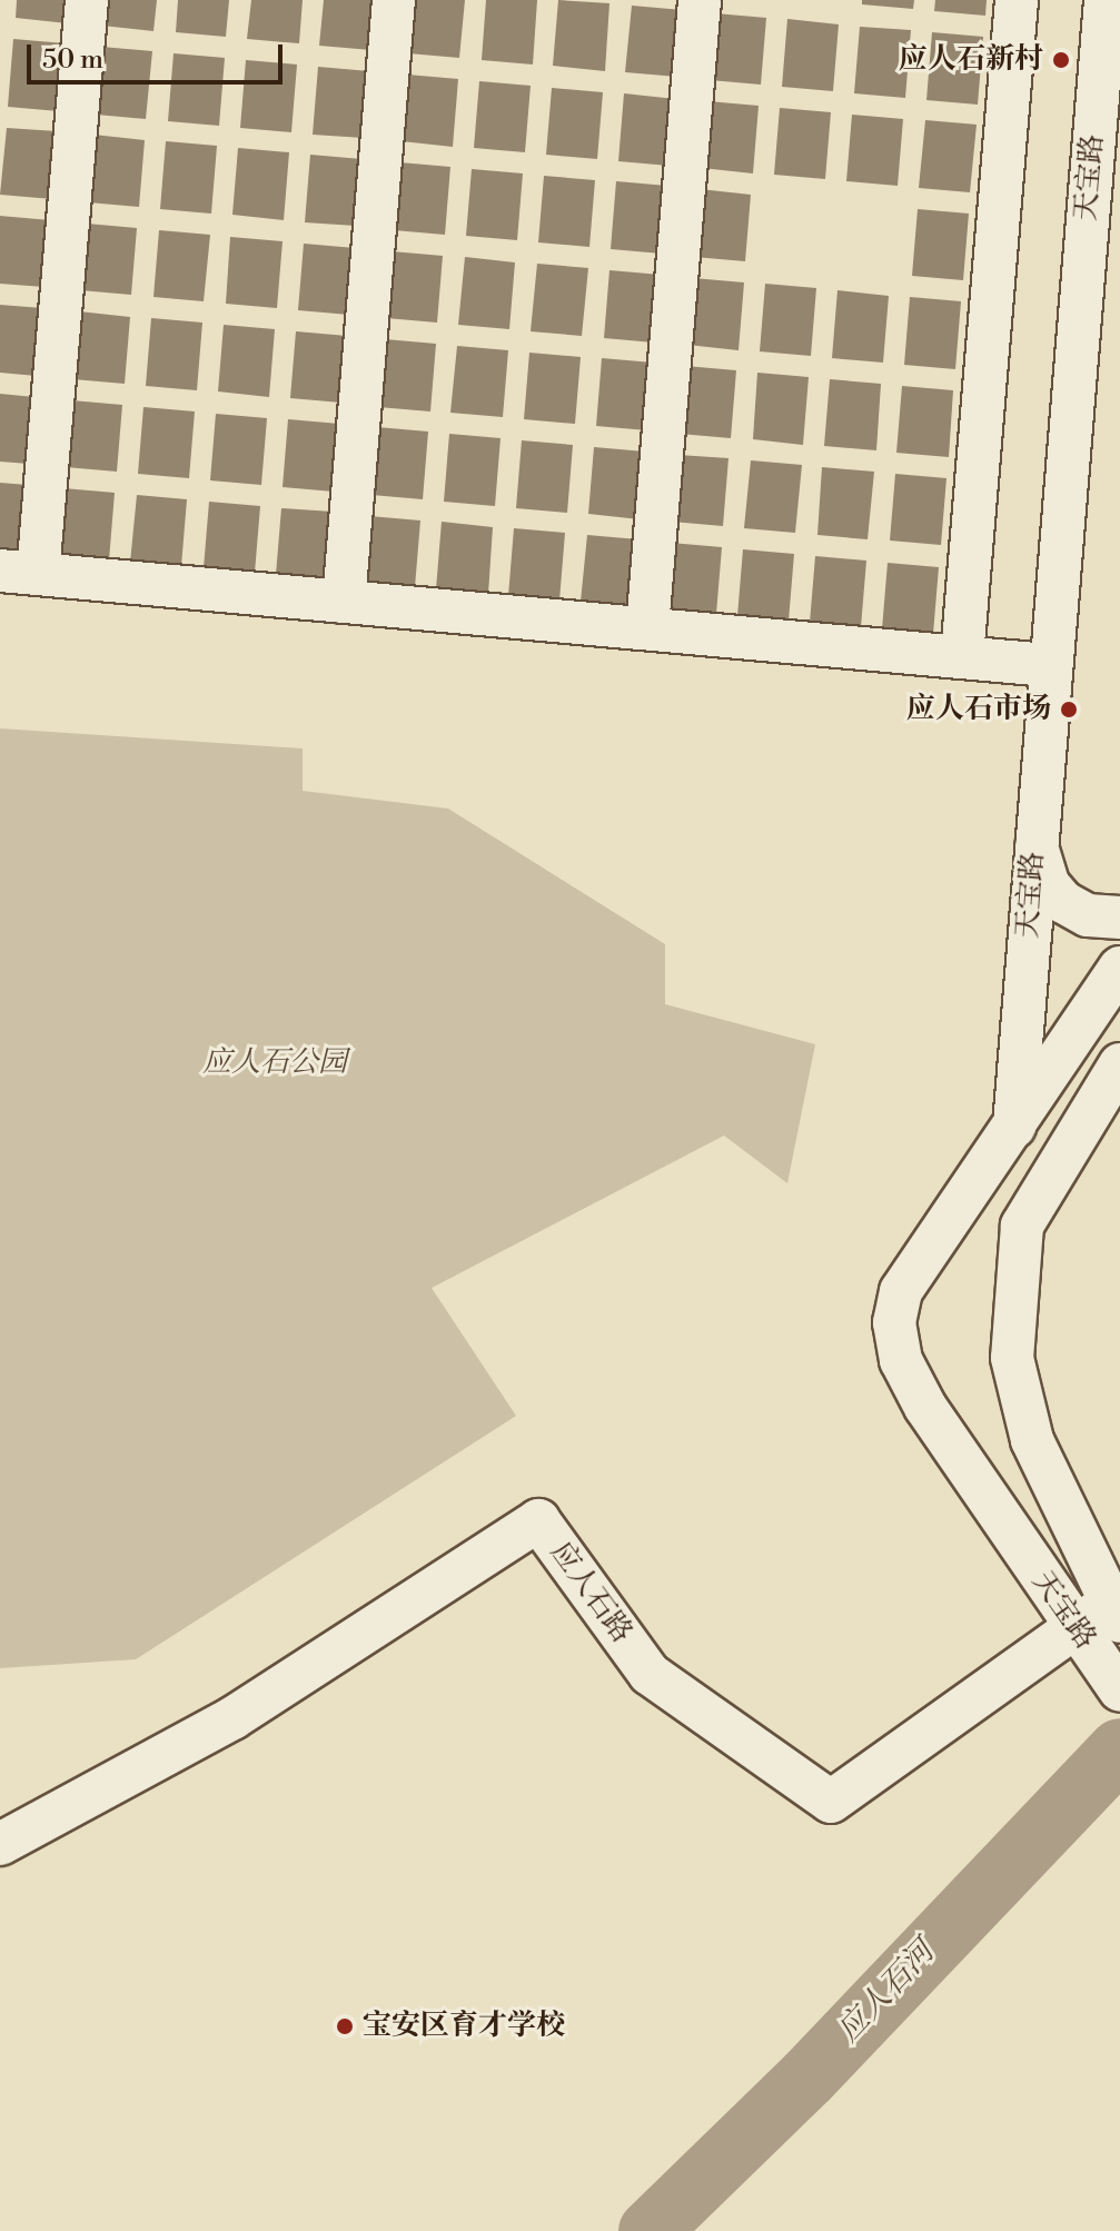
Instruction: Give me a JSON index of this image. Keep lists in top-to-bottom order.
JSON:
{
  "streets": {
    "street": ["天宝路", "应人石路"]
  },
  "crossings": [
    ["天宝路", "应人石路"]
  ],
  "water": ["应人石河"],
  "parks": ["应人石公园"],
  "places": ["应人石新村", "应人石市场", "宝安区育才学校"],
  "scale_bar": "50 m"
}
